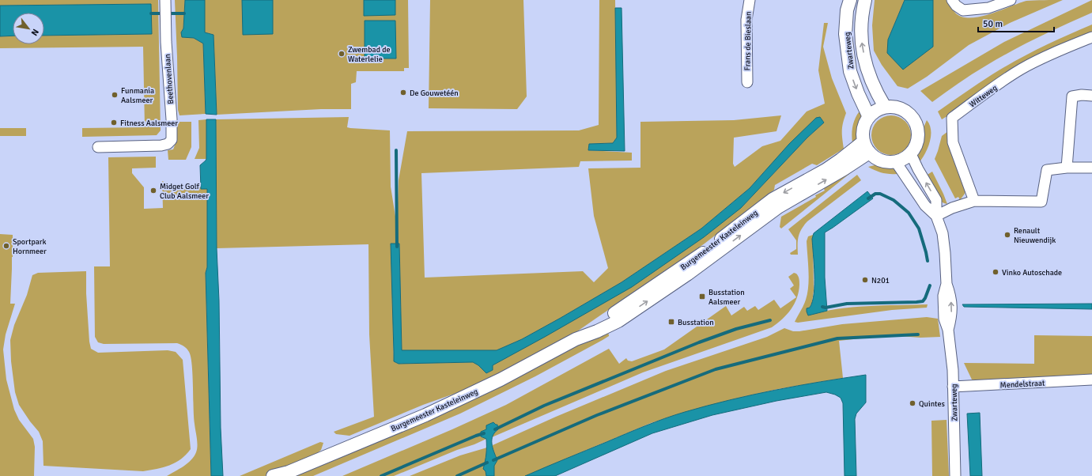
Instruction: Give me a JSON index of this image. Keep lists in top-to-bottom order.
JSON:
{
  "streets": {
    "main road": ["Zwarteweg", "Burgemeester Kasteleinweg"],
    "street": [
      "Frans de Bieslaan",
      "Beethovenlaan",
      "Witteweg",
      "Mendelstraat"
    ]
  },
  "crossings": [
    ["Zwarteweg", "Burgemeester Kasteleinweg"],
    ["Zwarteweg", "Mendelstraat"]
  ],
  "places": {
    "other": [
      "Zwembad de Waterlelie",
      "De Gouwetéén",
      "Funmania Aalsmeer",
      "Fitness Aalsmeer",
      "Midget Golf Club Aalsmeer",
      "Renault Nieuwendijk",
      "Sportpark Hornmeer",
      "Vinko Autoschade",
      "N201",
      "Quintes"
    ],
    "transit": ["Busstation Aalsmeer", "Busstation"]
  },
  "scale_bar": "50 m",
  "north": "bottom right"
}
